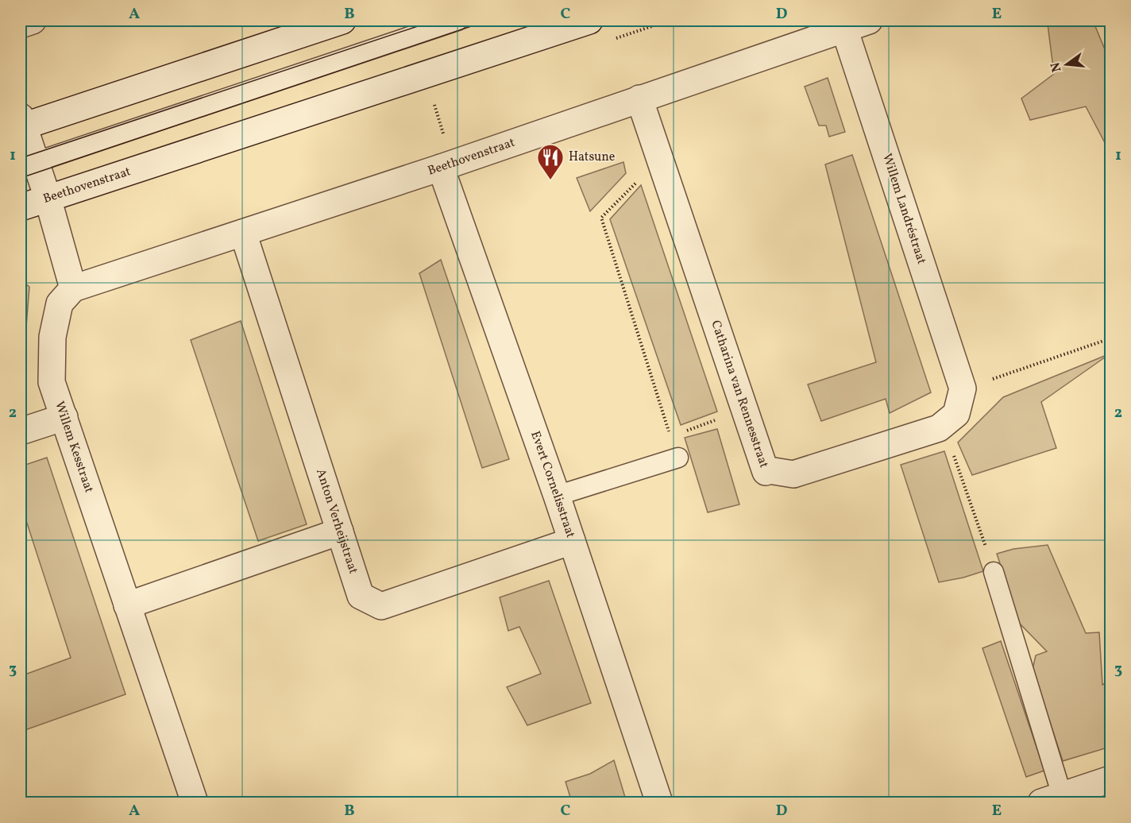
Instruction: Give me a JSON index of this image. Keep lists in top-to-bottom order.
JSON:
{
  "streets": {
    "street": [
      "Beethovenstraat",
      "Willem Landréstraat",
      "Catharina van Rennesstraat",
      "Willem Kesstraat",
      "Evert Cornelisstraat",
      "Anton Verheijstraat"
    ]
  },
  "crossings": [
    ["Beethovenstraat", "Willem Landréstraat"],
    ["Beethovenstraat", "Catharina van Rennesstraat"],
    ["Beethovenstraat", "Willem Kesstraat"],
    ["Beethovenstraat", "Evert Cornelisstraat"],
    ["Beethovenstraat", "Anton Verheijstraat"],
    ["Willem Landréstraat", "Catharina van Rennesstraat"],
    ["Evert Cornelisstraat", "Anton Verheijstraat"]
  ],
  "places": {
    "restaurant": ["Hatsune"]
  },
  "north": "left",
  "grid": {
    "columns": [
      "A",
      "B",
      "C",
      "D",
      "E"
    ],
    "rows": ["1", "2", "3"]
  }
}
